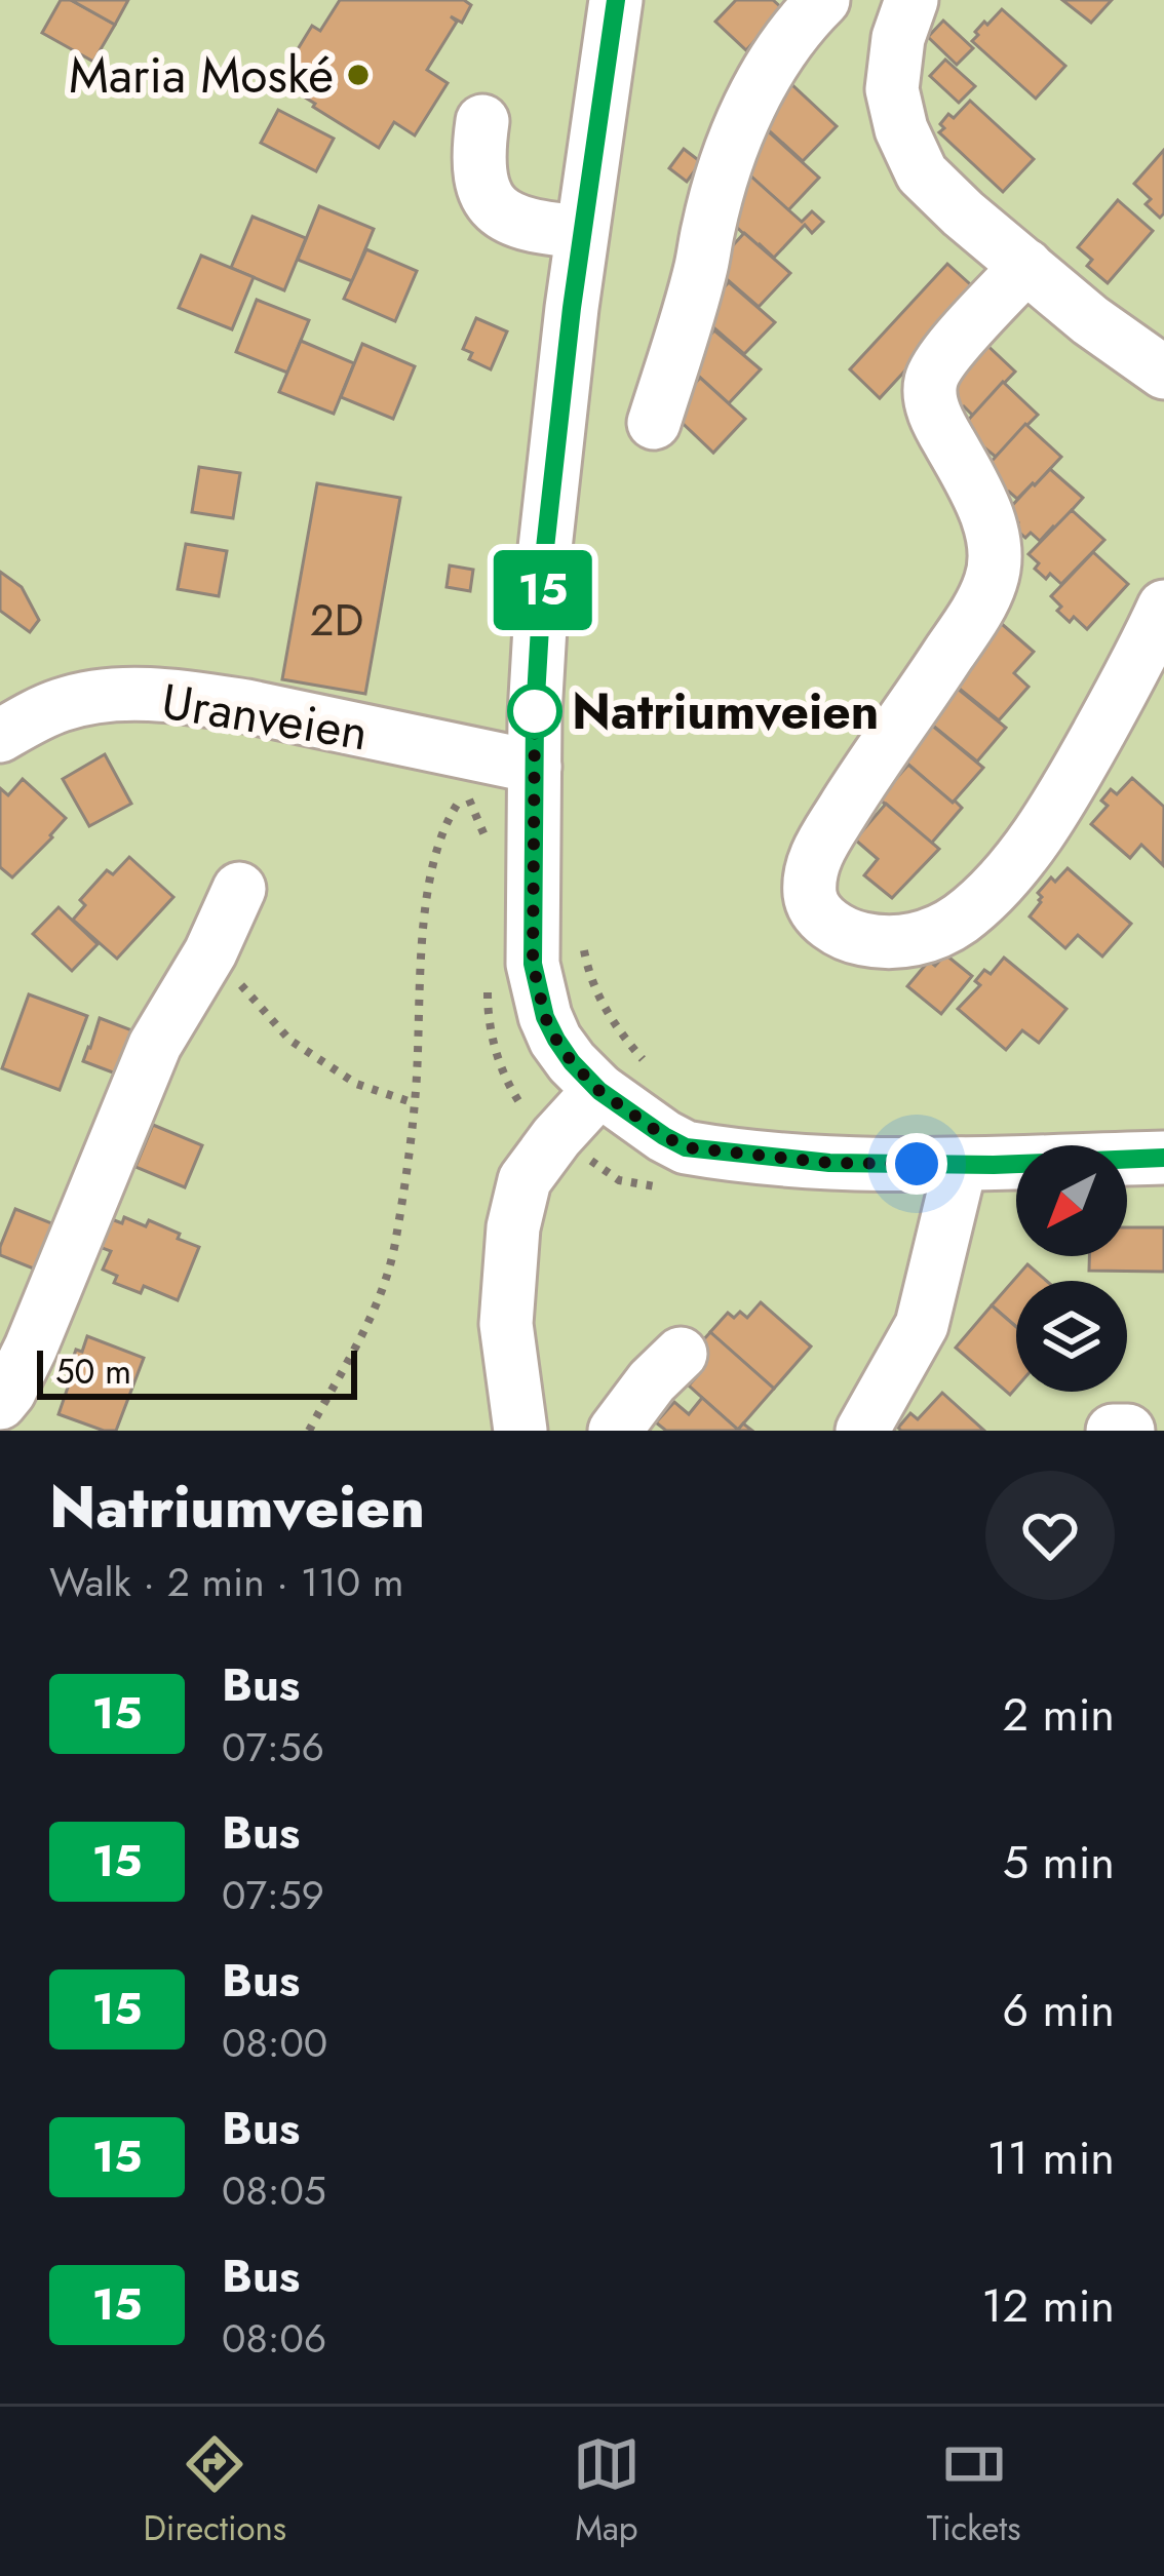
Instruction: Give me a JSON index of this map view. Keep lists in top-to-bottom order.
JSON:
{
  "streets": {
    "street": ["Uranveien"]
  },
  "places": ["Maria Moské", "Natriumveien"],
  "lines": ["bus line 15"],
  "house_numbers": ["2D"],
  "scale_bar": "50 m",
  "north": "bottom left",
  "page": {
    "on_map": "15",
    "scale": "50 m",
    "heading": ["Natriumveien", "Walk · 2 min · 110 m"],
    "list": [
      {
        "mark": "15",
        "name": "Bus",
        "note": "07:56",
        "value": "2 min"
      },
      {
        "mark": "15",
        "name": "Bus",
        "note": "07:59",
        "value": "5 min"
      },
      {
        "mark": "15",
        "name": "Bus",
        "note": "08:00",
        "value": "6 min"
      },
      {
        "mark": "15",
        "name": "Bus",
        "note": "08:05",
        "value": "11 min"
      },
      {
        "mark": "15",
        "name": "Bus",
        "note": "08:06",
        "value": "12 min"
      }
    ],
    "tabs": ["Directions", "Map", "Tickets"]
  }
}
